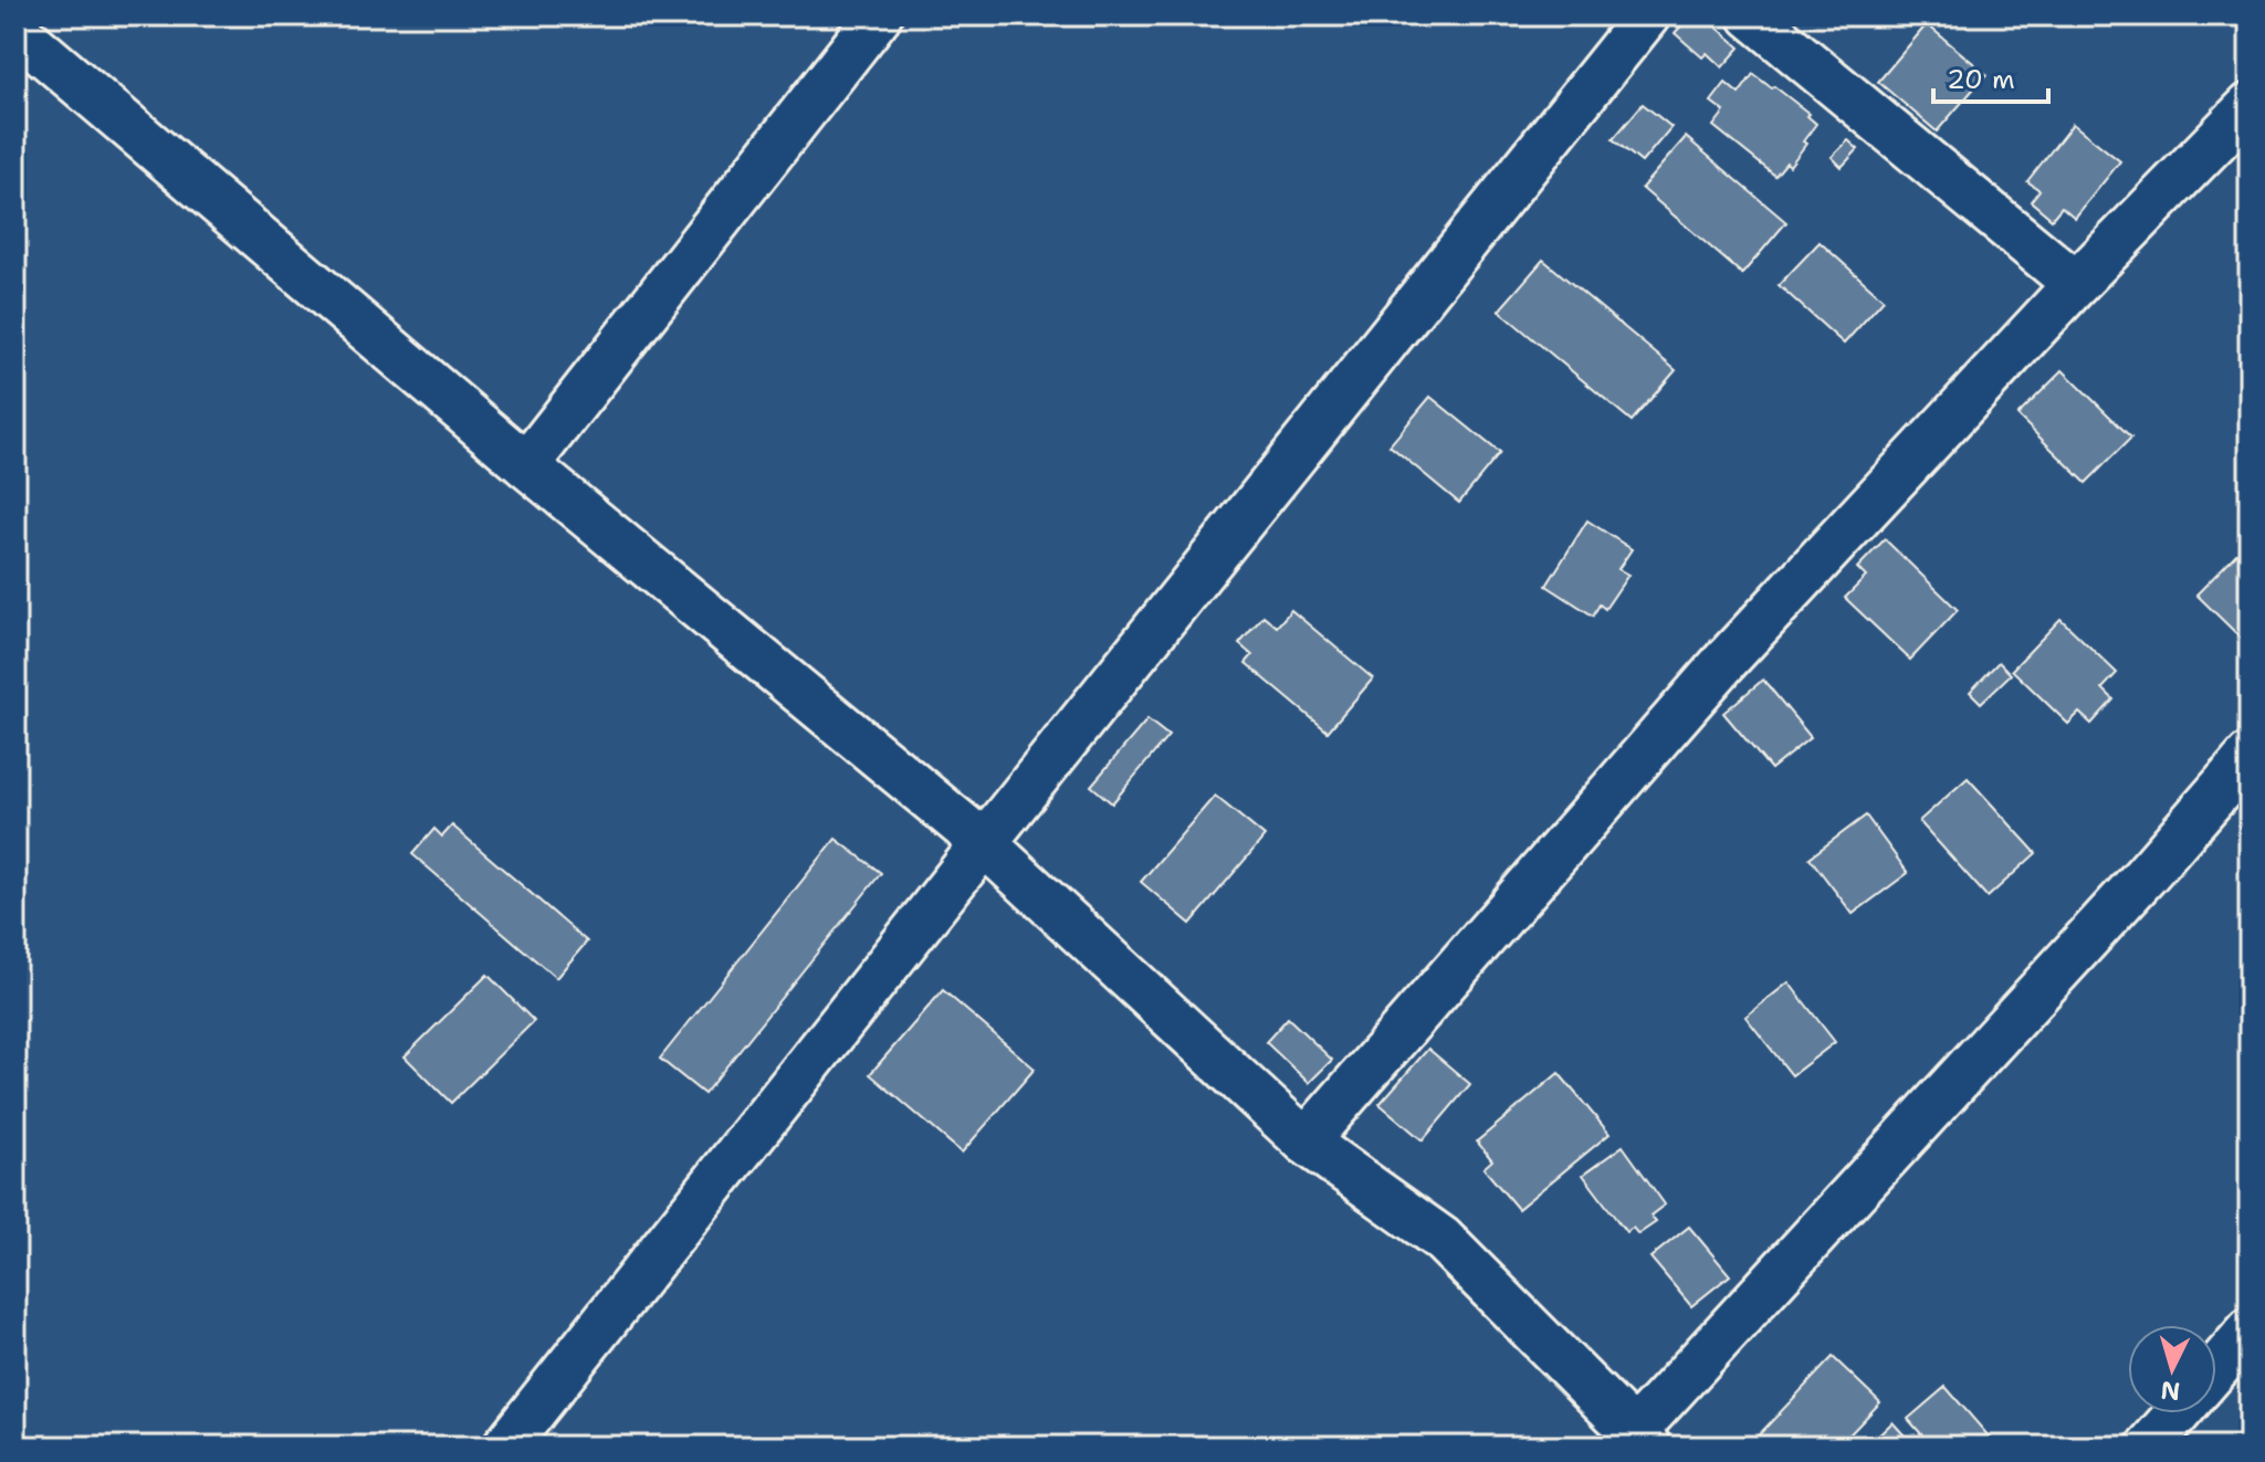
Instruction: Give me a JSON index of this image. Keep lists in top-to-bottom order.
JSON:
{
  "scale_bar": "20 m",
  "north": "bottom"
}
